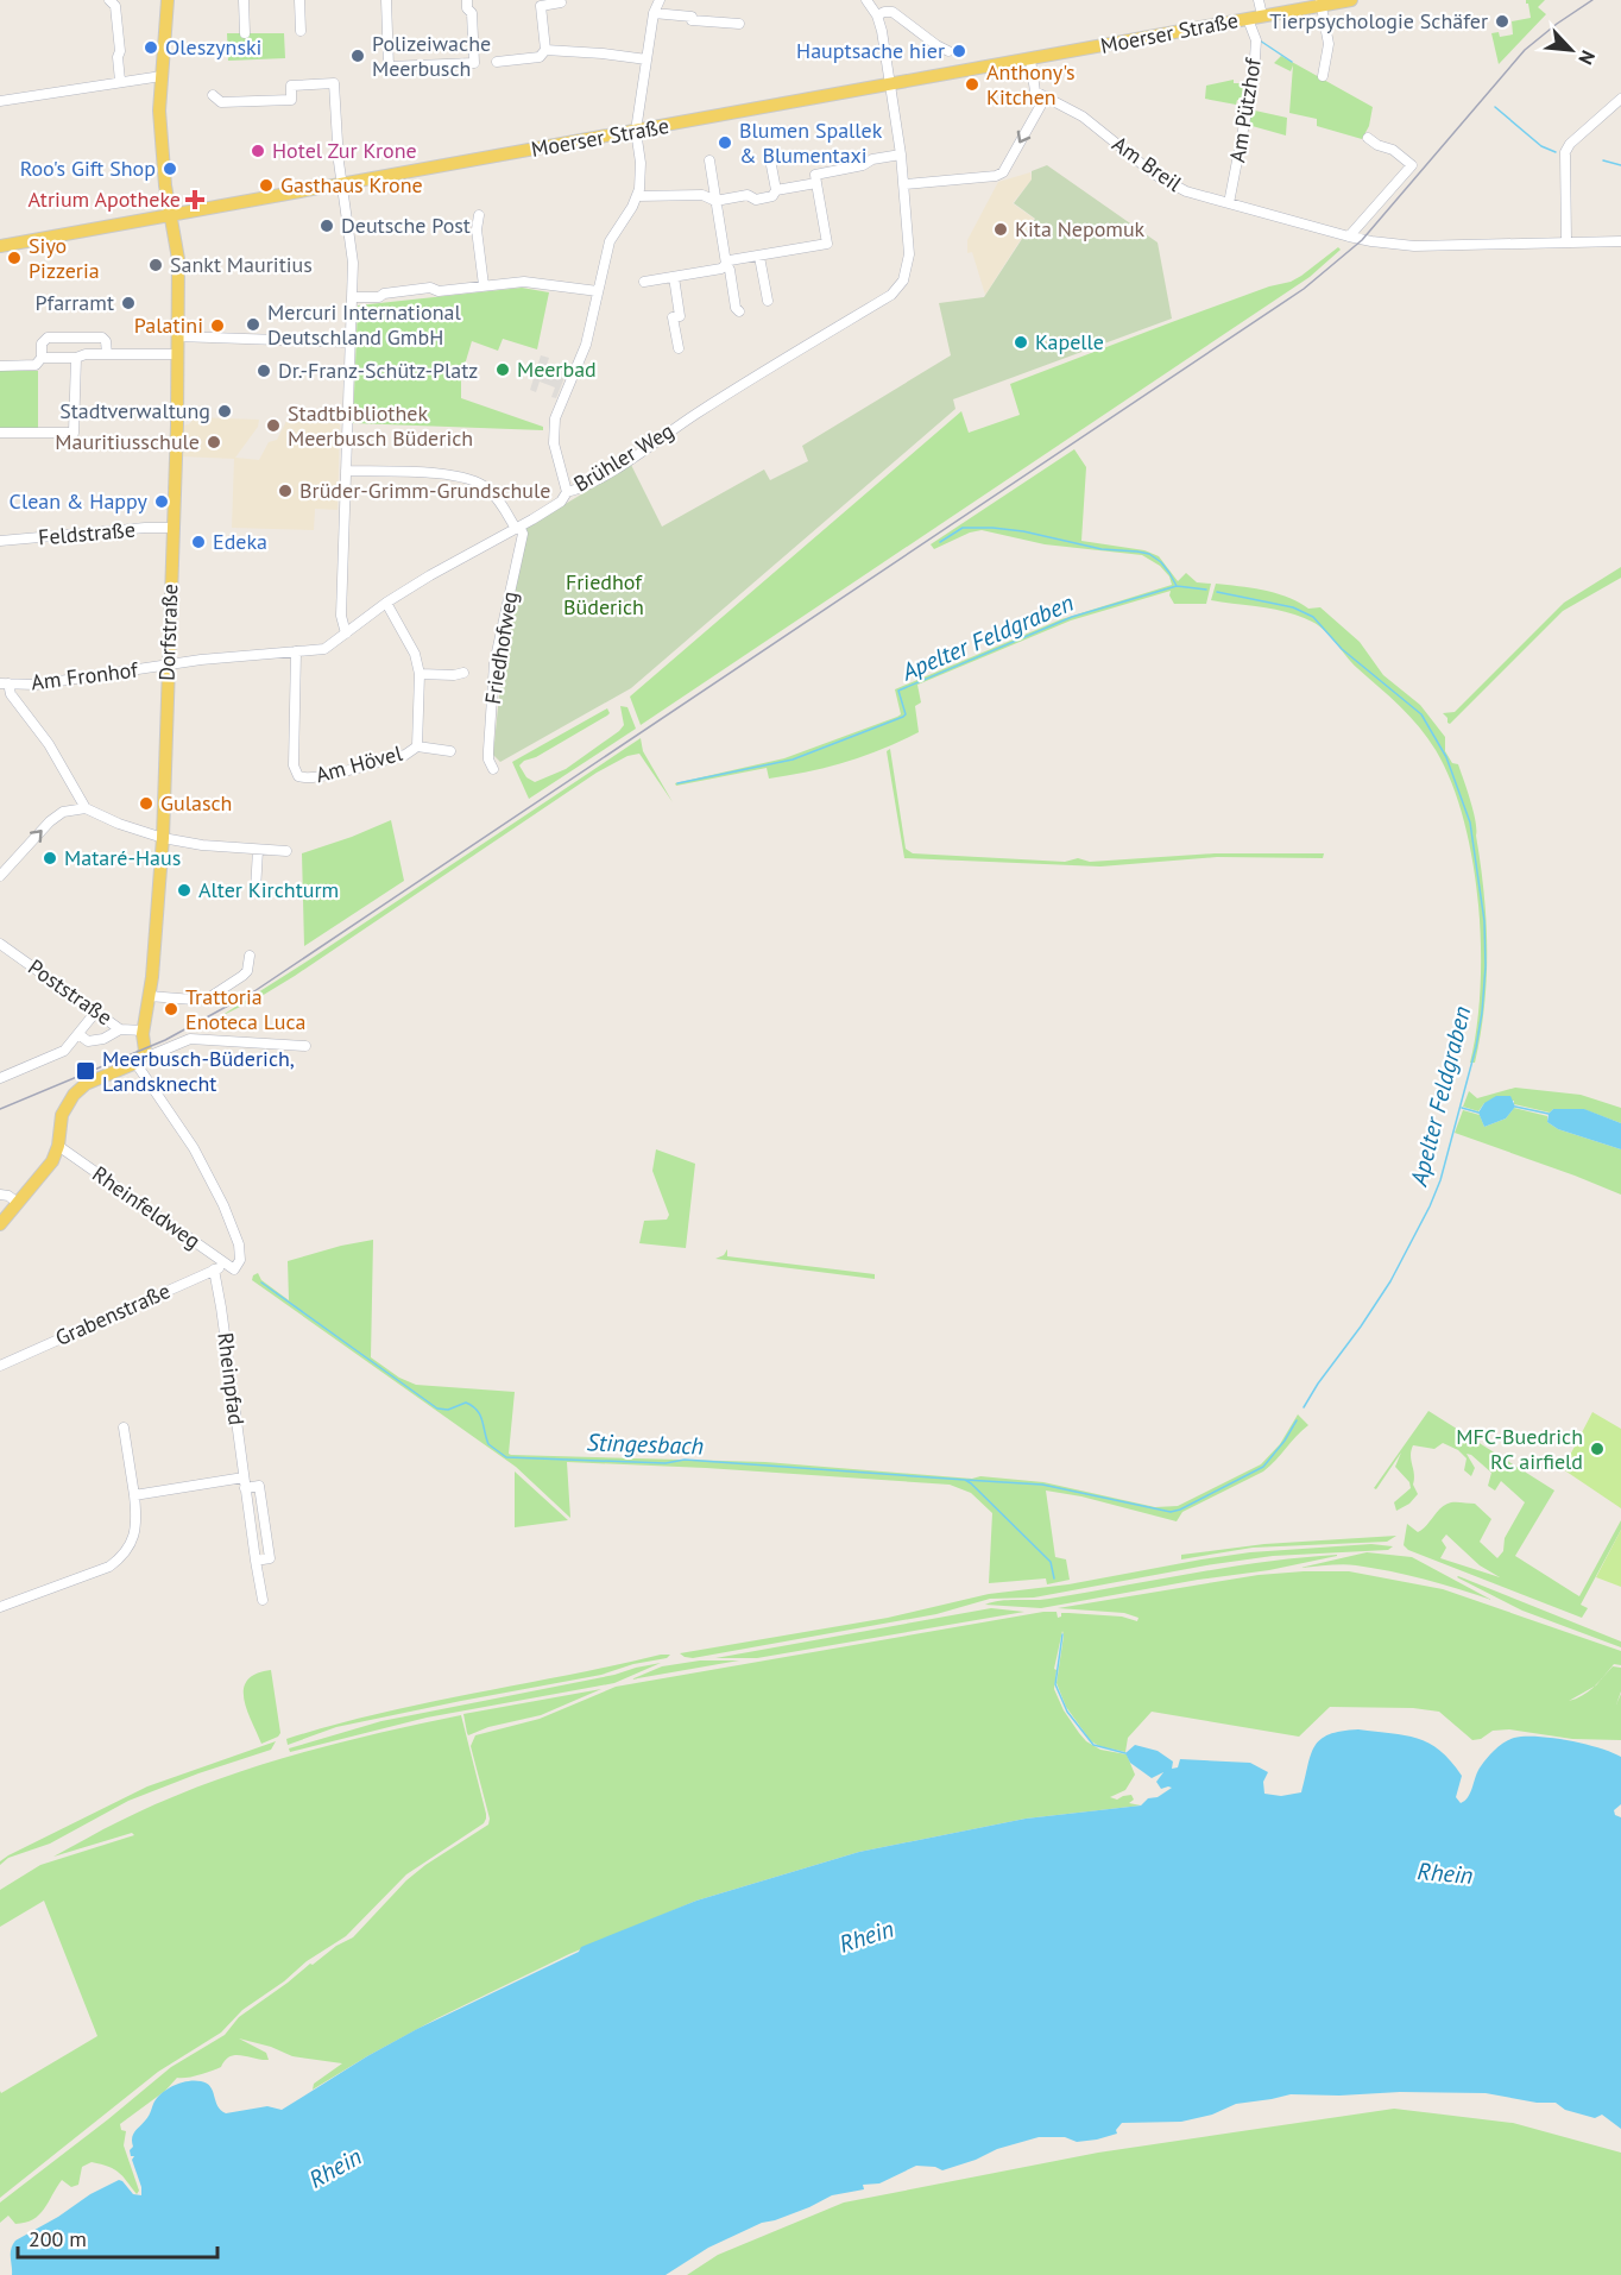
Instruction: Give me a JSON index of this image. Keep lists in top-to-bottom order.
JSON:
{
  "streets": {
    "main road": ["Moerser Straße", "Dorfstraße"],
    "street": [
      "Am Pützhof",
      "Am Breil",
      "Brühler Weg",
      "Feldstraße",
      "Friedhofweg",
      "Am Fronhof",
      "Am Hövel",
      "Poststraße",
      "Rheinfeldweg",
      "Grabenstraße",
      "Rheinpfad"
    ]
  },
  "crossings": [
    ["Moerser Straße", "Am Pützhof"],
    ["Moerser Straße", "Am Breil"],
    ["Moerser Straße", "Brühler Weg"],
    ["Moerser Straße", "Dorfstraße"],
    ["Am Pützhof", "Am Breil"],
    ["Brühler Weg", "Dorfstraße"],
    ["Brühler Weg", "Friedhofweg"],
    ["Brühler Weg", "Am Fronhof"],
    ["Brühler Weg", "Am Hövel"],
    ["Feldstraße", "Dorfstraße"],
    ["Dorfstraße", "Am Fronhof"],
    ["Dorfstraße", "Poststraße"],
    ["Rheinfeldweg", "Grabenstraße"],
    ["Grabenstraße", "Rheinpfad"]
  ],
  "water": ["Apelter Feldgraben", "Stingesbach", "Rhein"],
  "parks": ["Friedhof Büderich"],
  "places": {
    "other": [
      "Tierpsychologie Schäfer",
      "Oleszynski",
      "Hauptsache hier",
      "Polizeiwache Meerbusch",
      "Anthony's Kitchen",
      "Blumen Spallek & Blumentaxi",
      "Hotel Zur Krone",
      "Roo's Gift Shop",
      "Gasthaus Krone",
      "Deutsche Post",
      "Kita Nepomuk",
      "Siyo Pizzeria",
      "Sankt Mauritius",
      "Pfarramt",
      "Mercuri International Deutschland GmbH",
      "Palatini",
      "Kapelle",
      "Meerbad",
      "Dr.-Franz-Schütz-Platz",
      "Stadtverwaltung",
      "Stadtbibliothek Meerbusch Büderich",
      "Mauritiusschule",
      "Brüder-Grimm-Grundschule",
      "Clean & Happy",
      "Edeka",
      "Gulasch",
      "Mataré-Haus",
      "Alter Kirchturm",
      "Trattoria Enoteca Luca",
      "MFC-Buedrich RC airfield"
    ],
    "health": ["Atrium Apotheke"],
    "transit": ["Meerbusch-Büderich, Landsknecht"]
  },
  "scale_bar": "200 m",
  "north": "bottom right"
}
